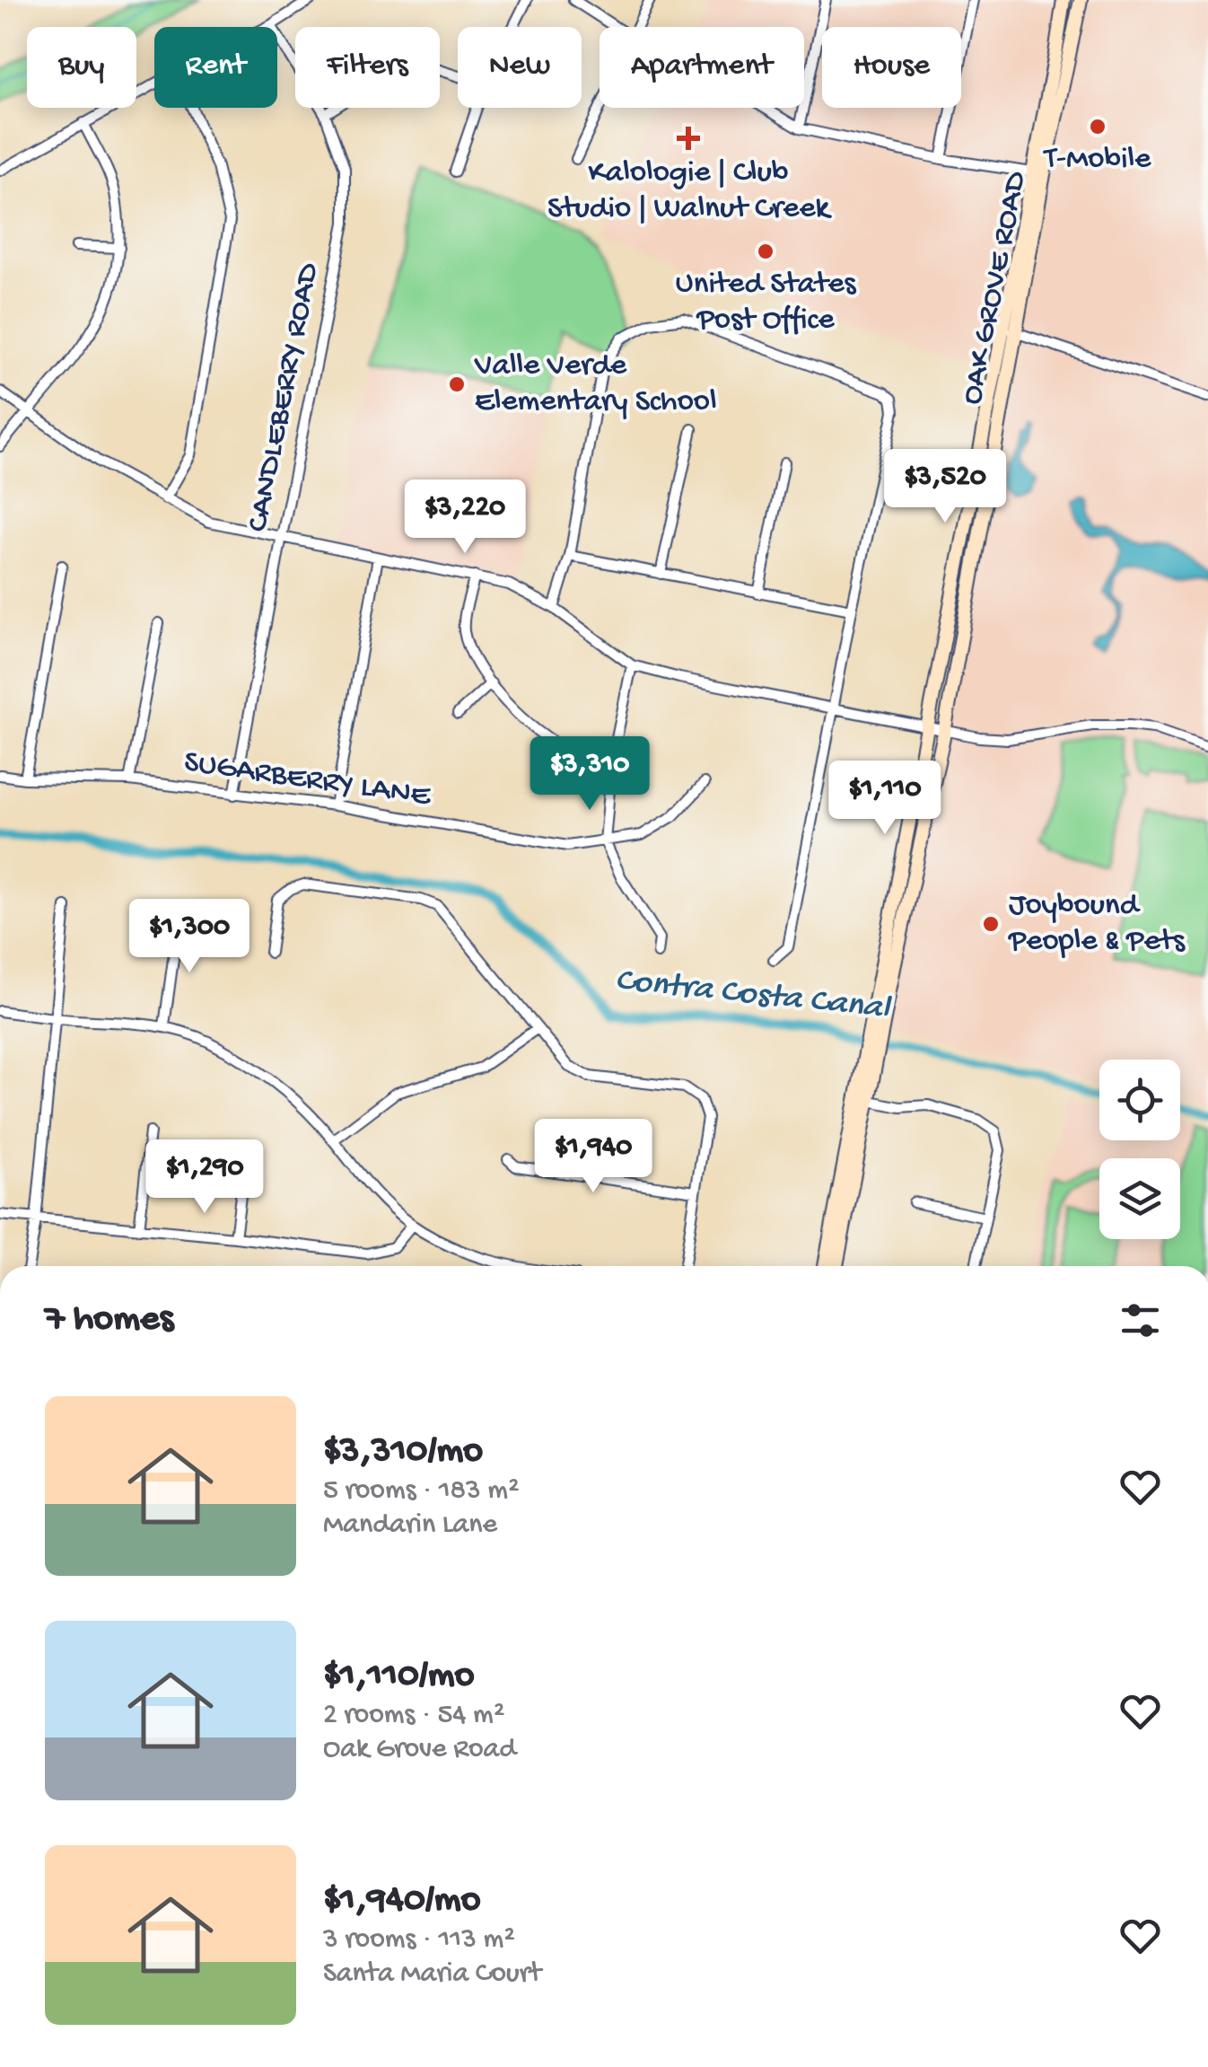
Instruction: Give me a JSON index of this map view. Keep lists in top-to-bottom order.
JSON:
{
  "streets": {
    "main road": ["OAK GROVE ROAD"],
    "street": ["CANDLEBERRY ROAD", "SUGARBERRY LANE"]
  },
  "crossings": [
    ["CANDLEBERRY ROAD", "SUGARBERRY LANE"]
  ],
  "water": ["Contra Costa Canal"],
  "places": {
    "other": [
      "T-Mobile",
      "United States Post Office",
      "Valle Verde Elementary School",
      "Joybound People & Pets"
    ],
    "health": ["Kalologie | Club Studio | Walnut Creek"]
  },
  "page": {
    "chip": [
      "Buy",
      "Rent",
      "Filters",
      "New",
      "Apartment",
      "House"
    ],
    "price": [
      "$3,520",
      "$3,220",
      "$3,310",
      "$1,110",
      "$1,300",
      "$1,940",
      "$1,290"
    ],
    "heading": "7 homes",
    "list": [
      {
        "name": "$3,310/mo",
        "note": "5 rooms · 183 m² · Mandarin Lane"
      },
      {
        "name": "$1,110/mo",
        "note": "2 rooms · 54 m² · Oak Grove Road"
      },
      {
        "name": "$1,940/mo",
        "note": "3 rooms · 113 m² · Santa Maria Court"
      }
    ]
  }
}
